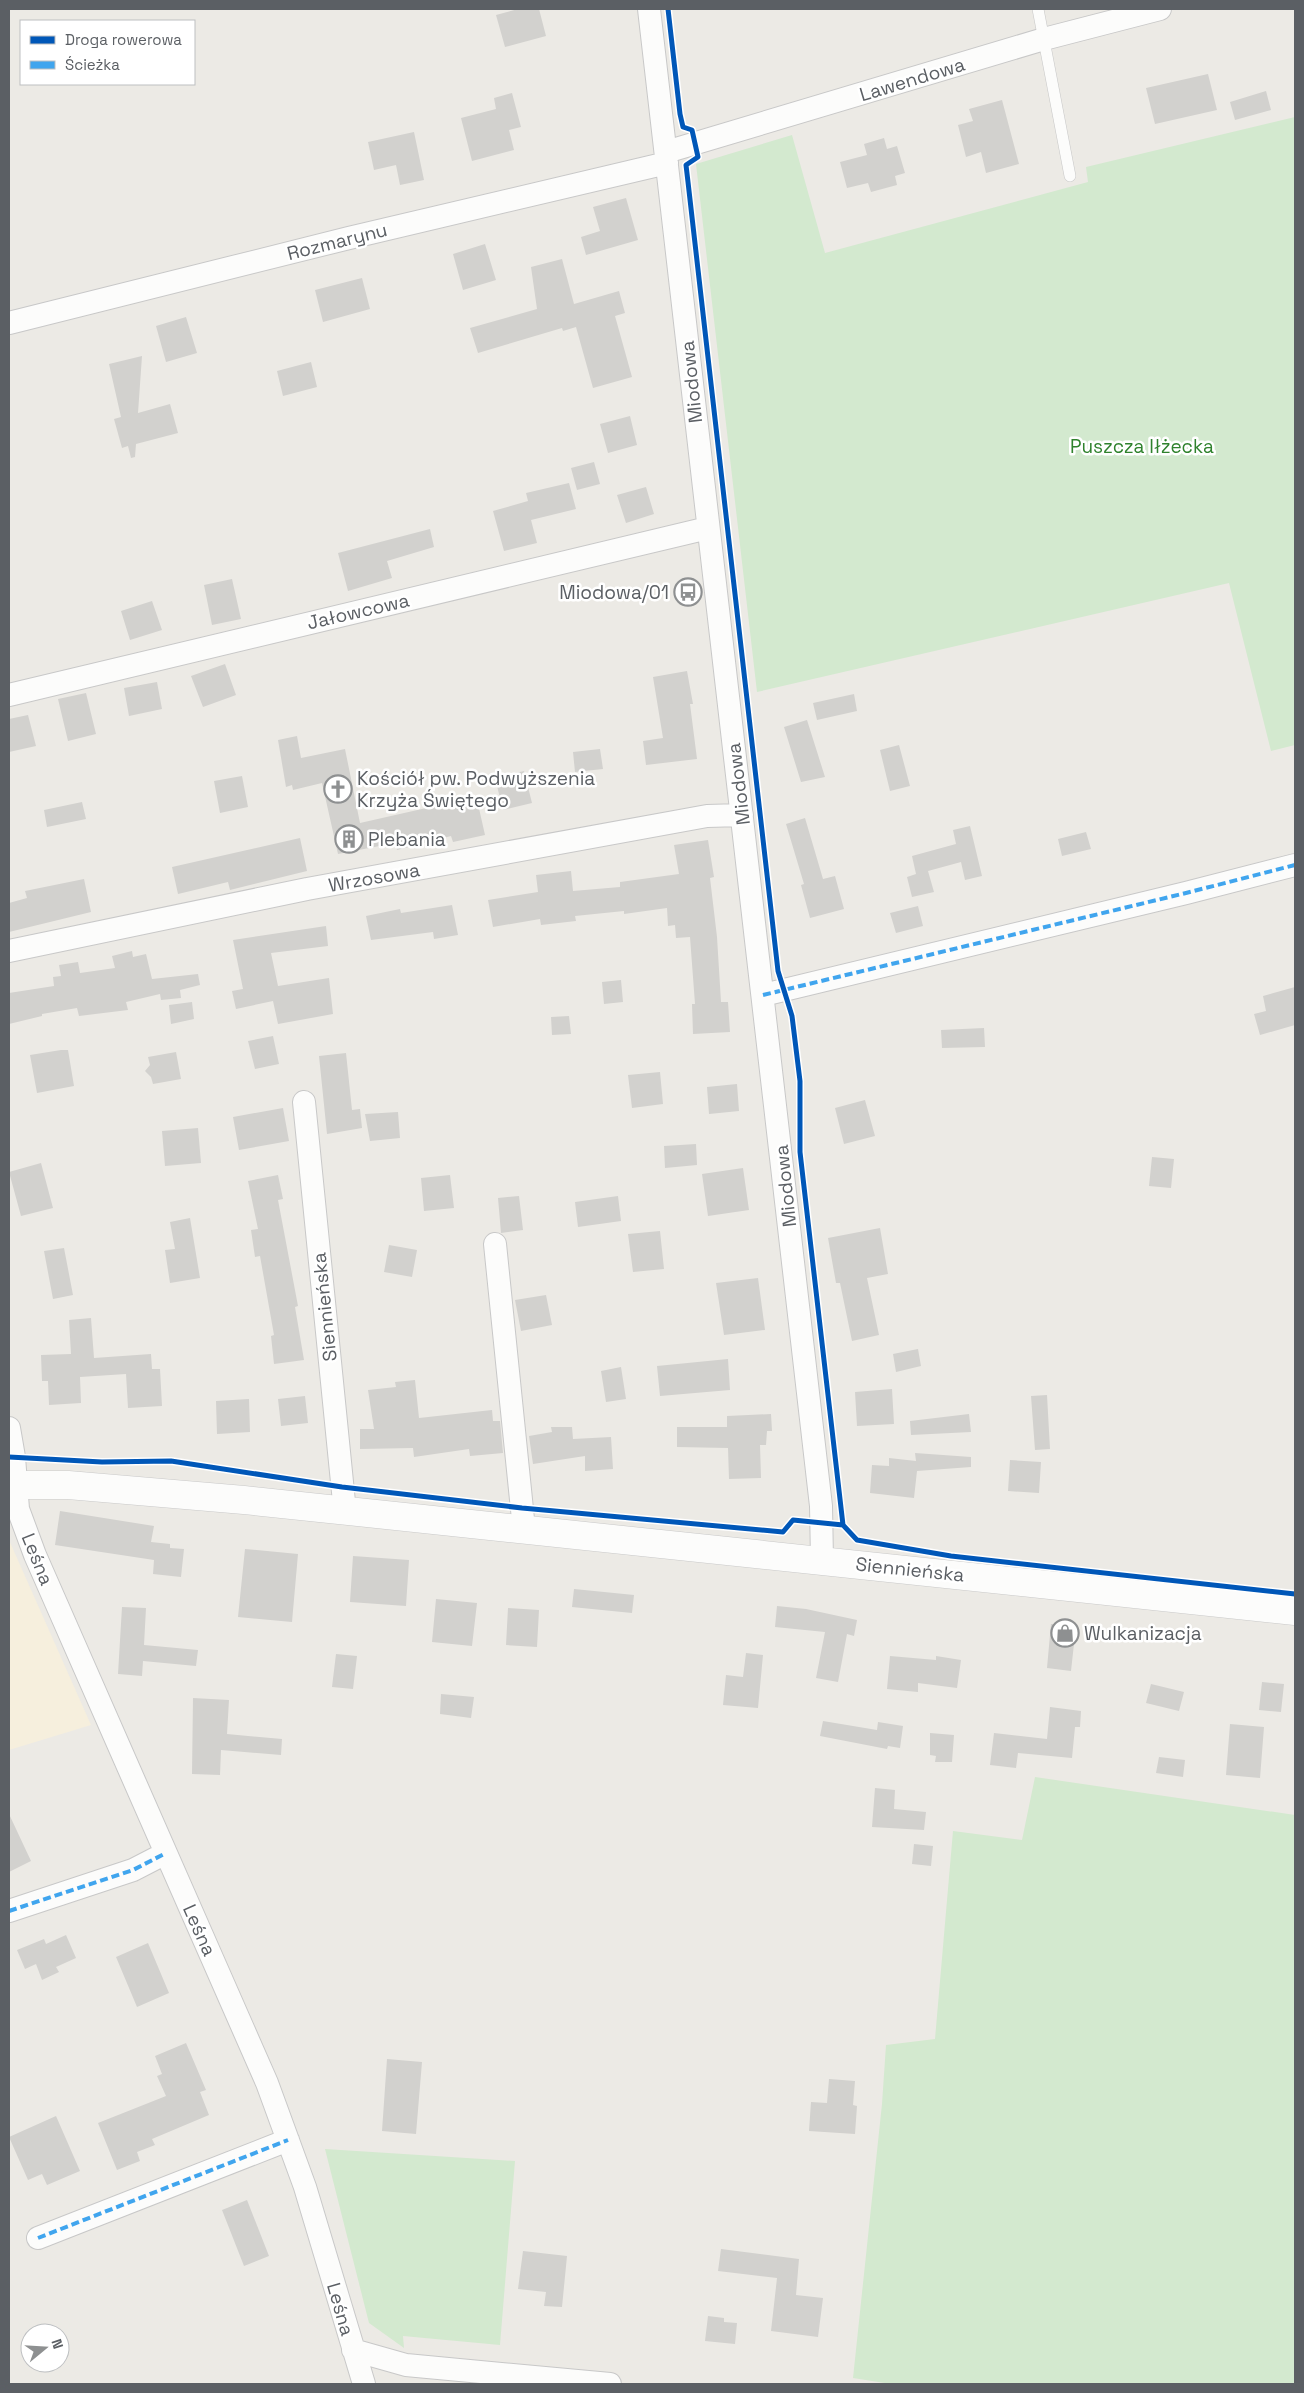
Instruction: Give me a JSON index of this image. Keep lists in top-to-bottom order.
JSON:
{
  "streets": {
    "main road": ["Siennieńska"],
    "street": [
      "Lawendowa",
      "Rozmarynu",
      "Miodowa",
      "Jałowcowa",
      "Wrzosowa",
      "Leśna"
    ]
  },
  "crossings": [
    ["Lawendowa", "Rozmarynu"],
    ["Lawendowa", "Miodowa"],
    ["Rozmarynu", "Miodowa"],
    ["Miodowa", "Jałowcowa"],
    ["Miodowa", "Wrzosowa"],
    ["Miodowa", "Siennieńska"],
    ["Siennieńska", "Leśna"]
  ],
  "parks": ["Puszcza Iłżecka"],
  "places": {
    "bus stop": ["Miodowa/01"],
    "church": ["Kościół pw. Podwyższenia Krzyża Świętego"],
    "building": ["Plebania"],
    "shop": ["Wulkanizacja"]
  },
  "legend": ["Droga rowerowa", "Ścieżka"],
  "north": "right"
}
